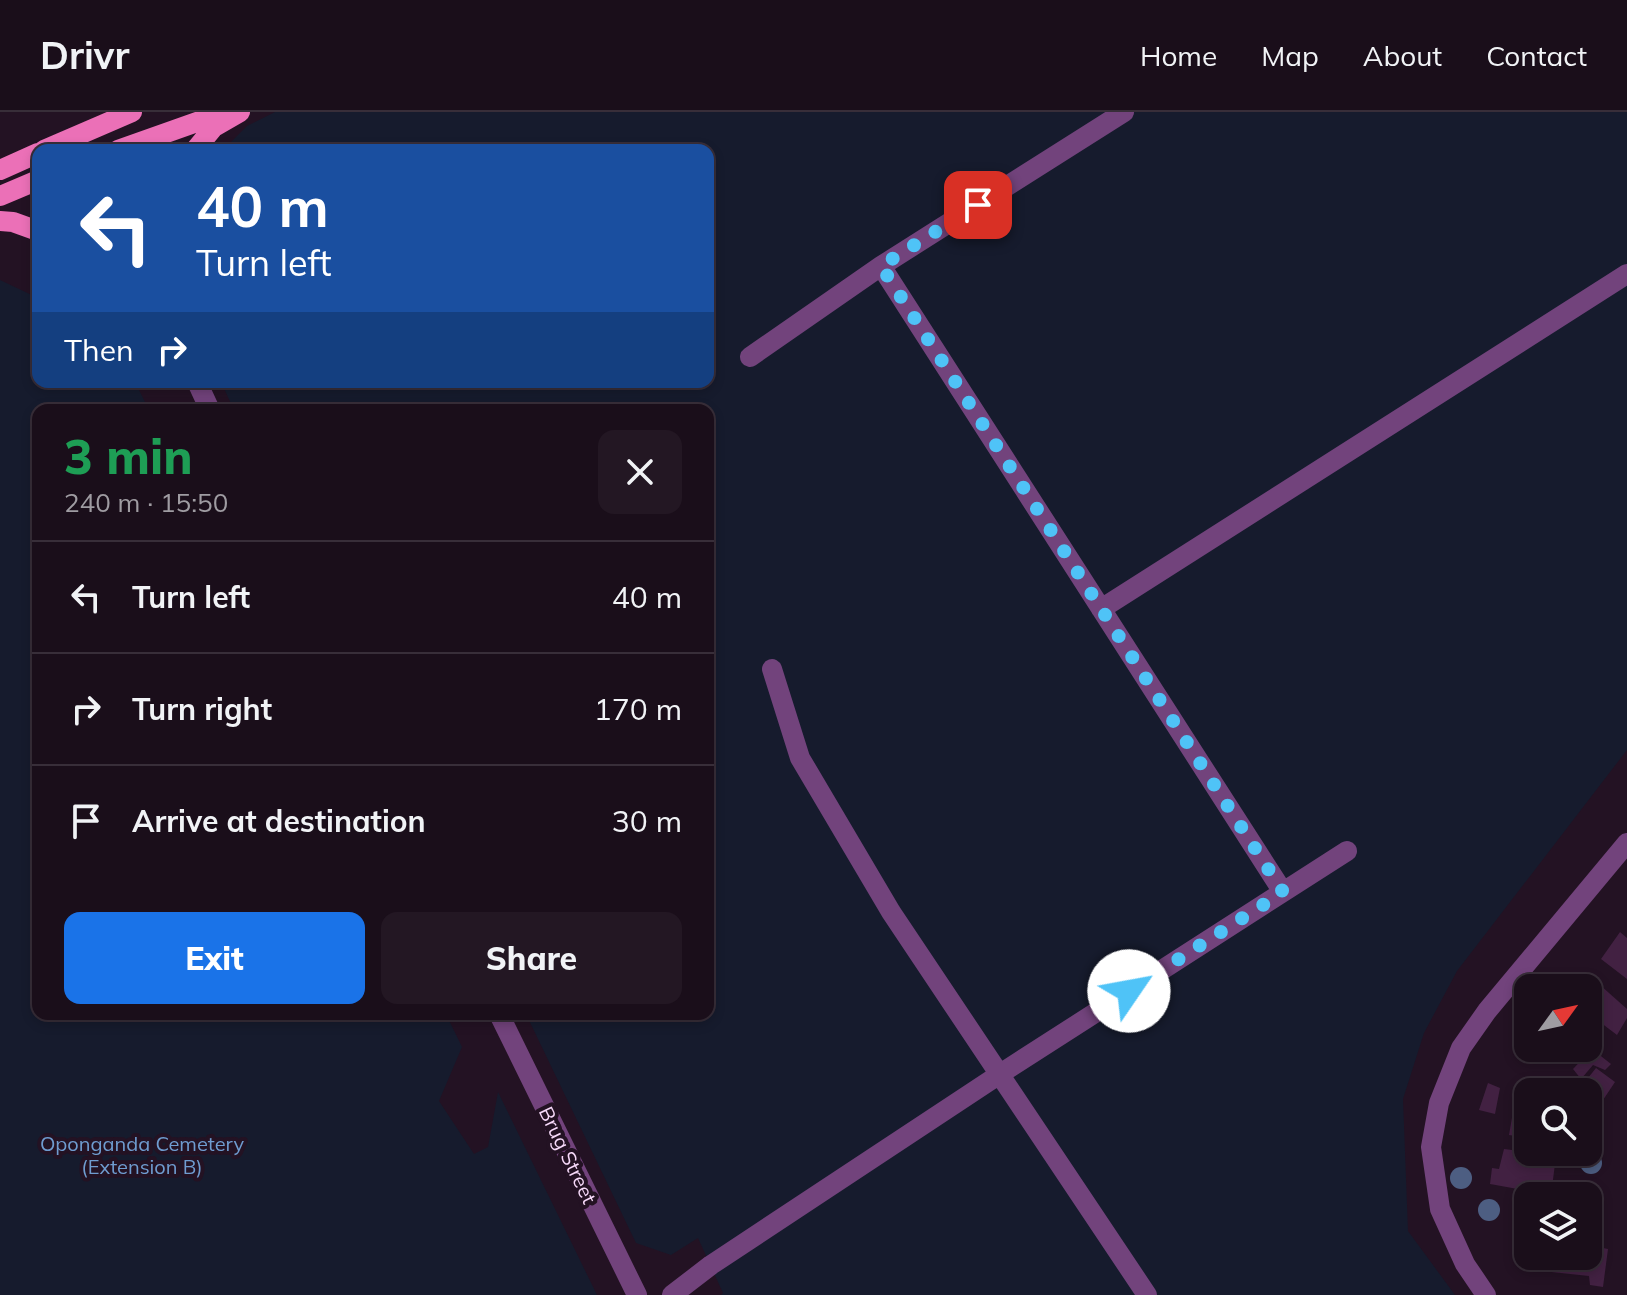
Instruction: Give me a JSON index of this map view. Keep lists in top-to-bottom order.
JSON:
{
  "streets": {
    "street": ["Brug Street"]
  },
  "parks": ["Oponganda Cemetery (Extension B)"],
  "north": "top right",
  "page": {
    "header": "Drivr",
    "nav": [
      "Home",
      "Map",
      "About",
      "Contact"
    ],
    "turn": ["40 m", "Turn left"],
    "then": "Then",
    "heading": ["3 min", "240 m · 15:50"],
    "list": [
      {
        "name": "Turn left",
        "value": "40 m"
      },
      {
        "name": "Turn right",
        "value": "170 m"
      },
      {
        "name": "Arrive at destination",
        "value": "30 m"
      }
    ],
    "buttons": ["Exit", "Share"]
  }
}
